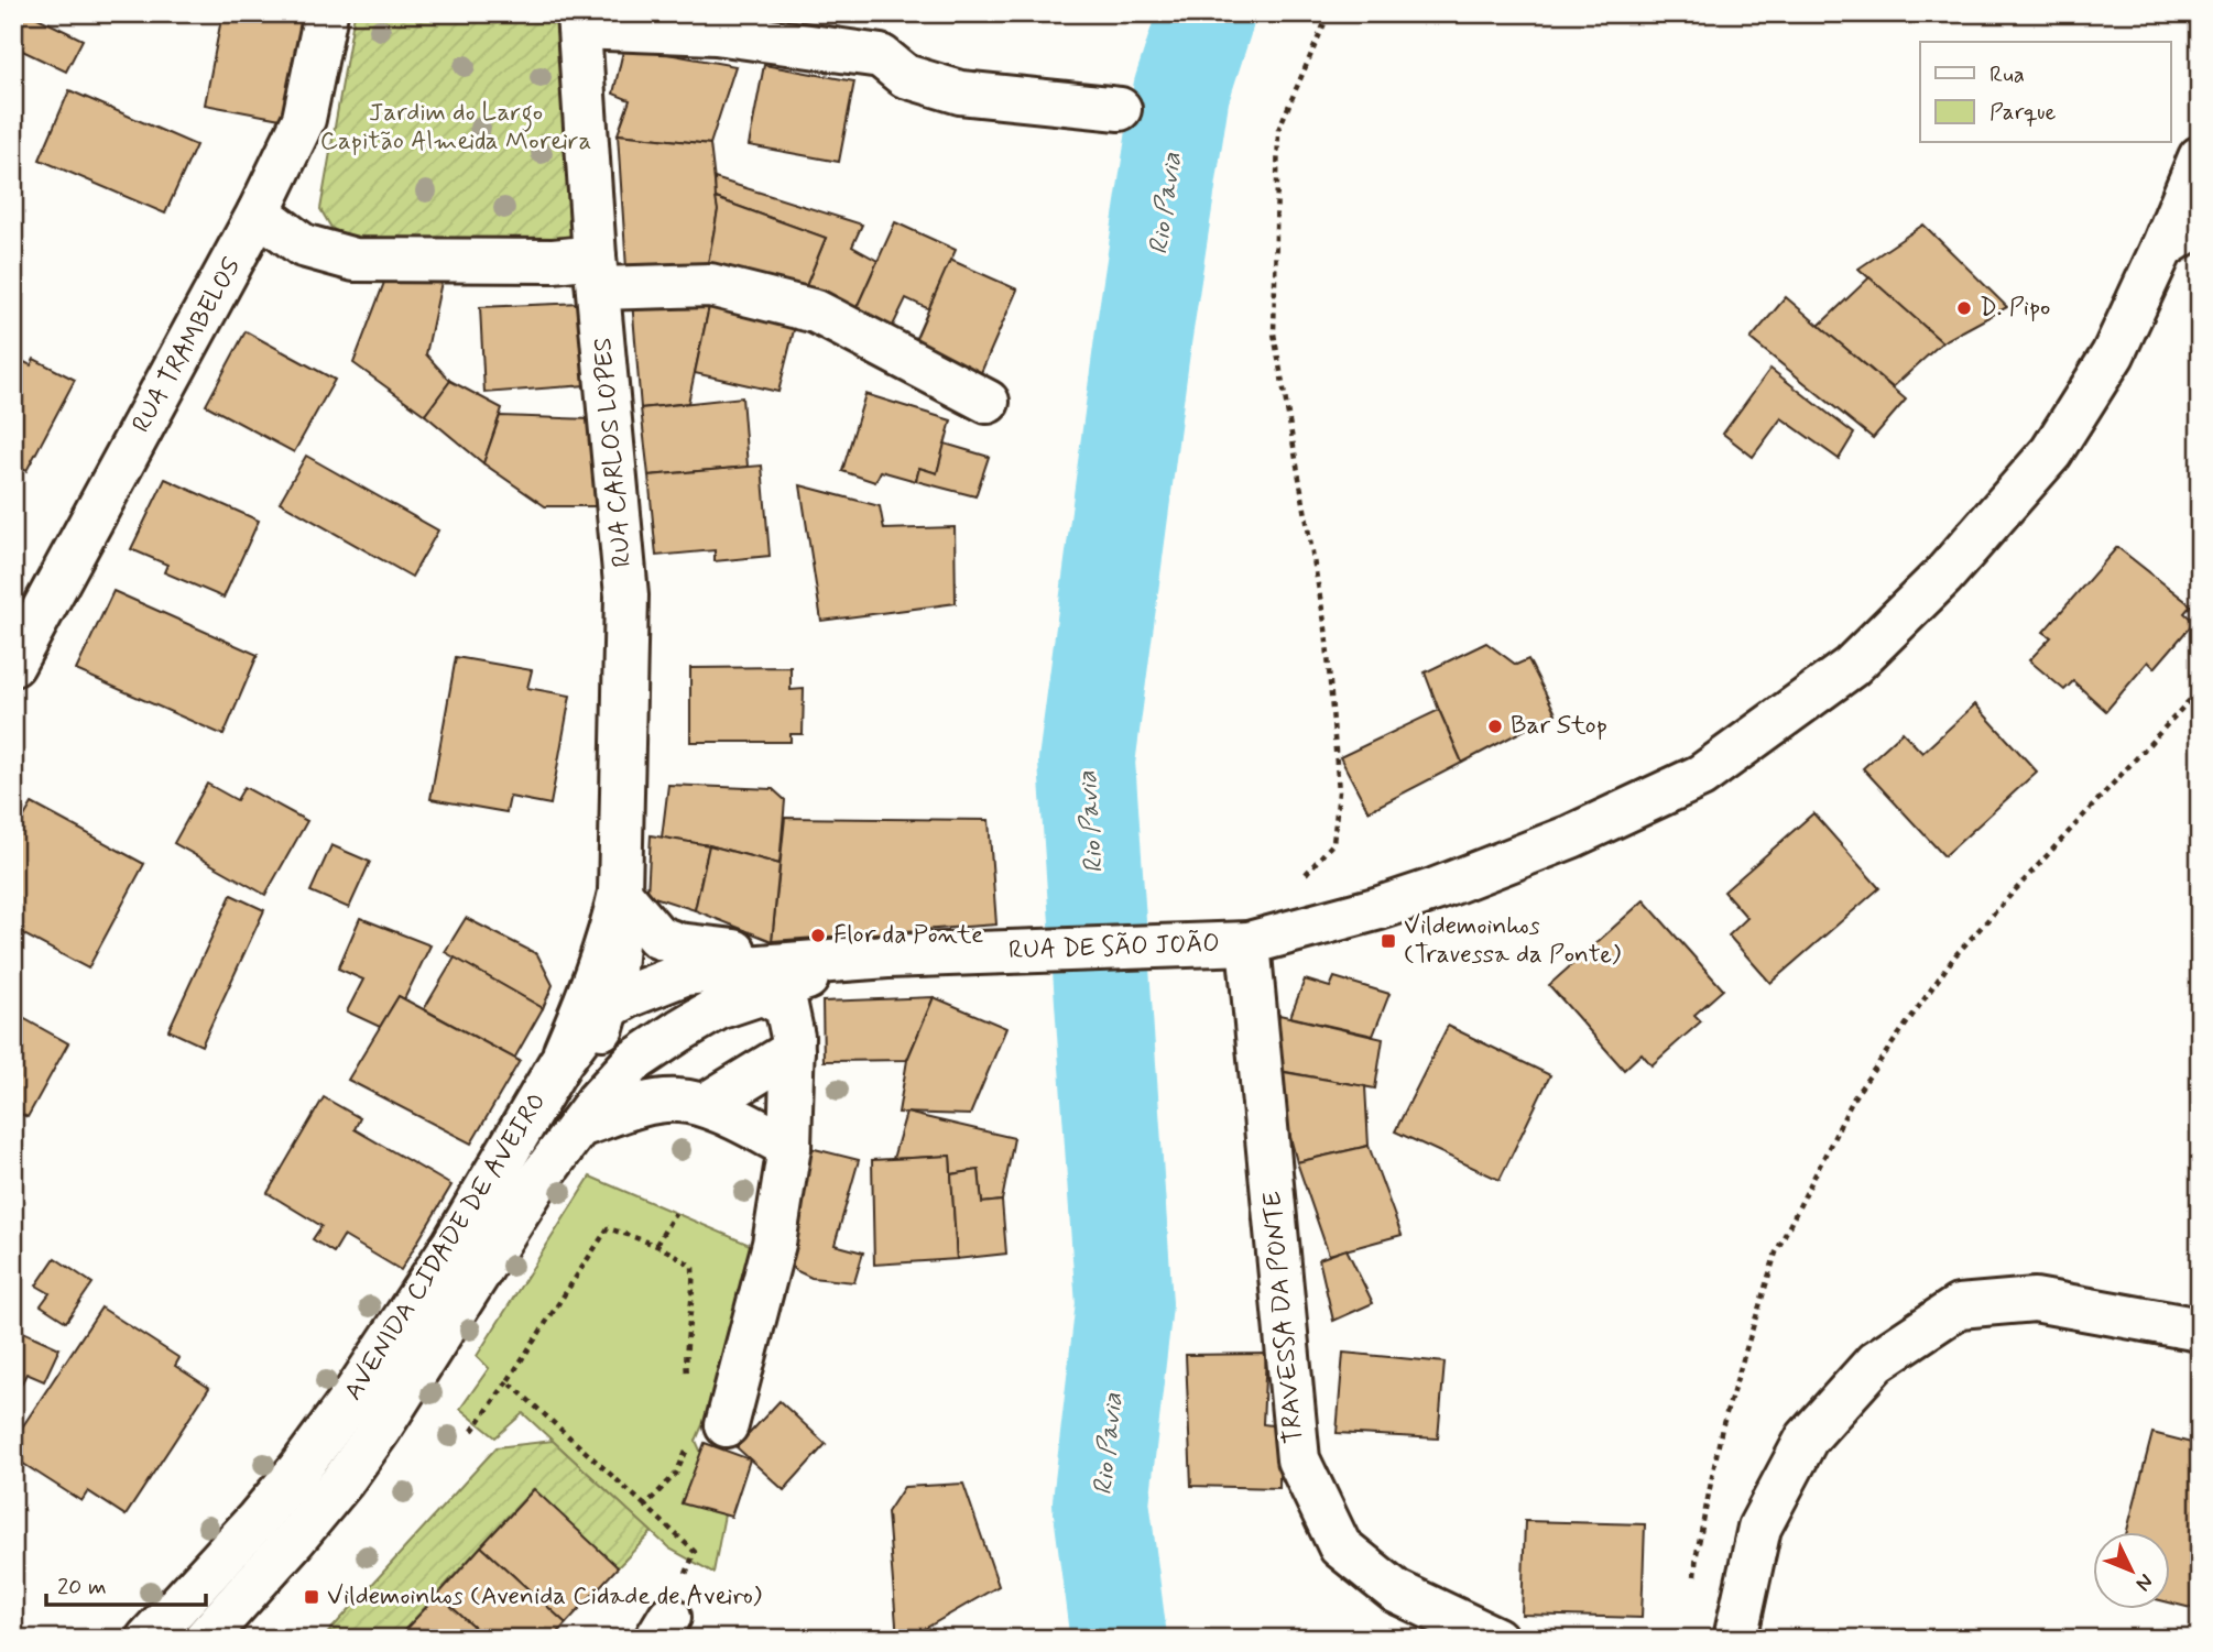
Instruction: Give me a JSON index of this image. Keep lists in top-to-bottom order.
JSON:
{
  "streets": {
    "street": [
      "RUA TRAMBELOS",
      "RUA CARLOS LOPES",
      "RUA DE SÃO JOÃO",
      "AVENIDA CIDADE DE AVEIRO",
      "TRAVESSA DA PONTE"
    ]
  },
  "crossings": [
    ["RUA CARLOS LOPES", "AVENIDA CIDADE DE AVEIRO"],
    ["RUA DE SÃO JOÃO", "AVENIDA CIDADE DE AVEIRO"],
    ["RUA DE SÃO JOÃO", "TRAVESSA DA PONTE"]
  ],
  "water": ["Rio Pavia"],
  "parks": ["Jardim do Largo Capitão Almeida Moreira"],
  "places": {
    "other": ["D. Pipo", "Bar Stop", "Flor da Ponte"],
    "transit": ["Vildemoinhos (Travessa da Ponte)", "Vildemoinhos (Avenida Cidade de Aveiro)"]
  },
  "legend": ["Rua", "Parque"],
  "scale_bar": "20 m",
  "north": "bottom right"
}
